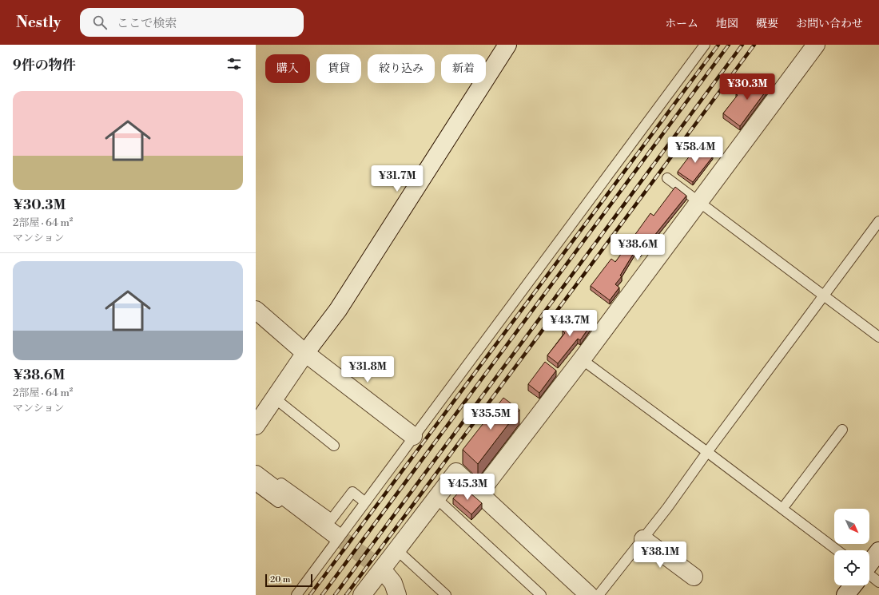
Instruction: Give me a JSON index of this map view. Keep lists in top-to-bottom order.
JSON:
{
  "scale_bar": "20 m",
  "north": "bottom right",
  "page": {
    "header": "Nestly",
    "search": "ここで検索",
    "nav": [
      "ホーム",
      "地図",
      "概要",
      "お問い合わせ"
    ],
    "heading": "9件の物件",
    "chip": [
      "購入",
      "賃貸",
      "絞り込み",
      "新着"
    ],
    "price": [
      "¥30.3M",
      "¥58.4M",
      "¥31.7M",
      "¥38.6M",
      "¥43.7M",
      "¥31.8M",
      "¥35.5M",
      "¥45.3M",
      "¥38.1M"
    ],
    "list": [
      {
        "name": "¥30.3M",
        "note": "2部屋 · 64 m² · マンション"
      },
      {
        "name": "¥38.6M",
        "note": "2部屋 · 64 m² · マンション"
      }
    ],
    "scale": "20 m"
  }
}
